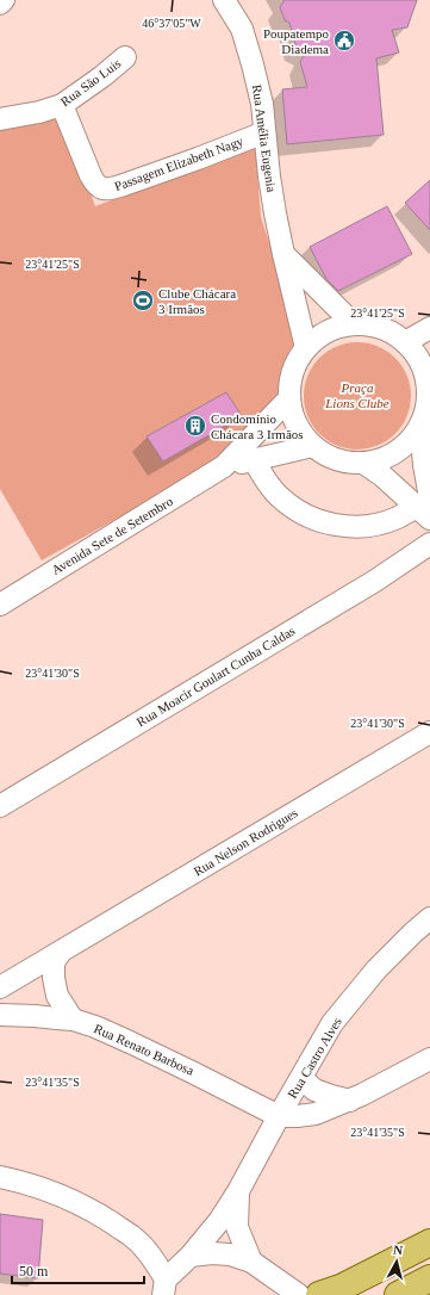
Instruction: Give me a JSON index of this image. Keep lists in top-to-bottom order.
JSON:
{
  "streets": {
    "street": [
      "Rua São Luis",
      "Rua Amélia Eugenia",
      "Passagem Elizabeth Nagy",
      "Avenida Sete de Setembro",
      "Rua Moacir Goulart Cunha Caldas",
      "Rua Nelson Rodrigues",
      "Rua Renato Barbosa",
      "Rua Castro Alves"
    ]
  },
  "crossings": [
    ["Rua São Luis", "Passagem Elizabeth Nagy"],
    ["Rua Amélia Eugenia", "Passagem Elizabeth Nagy"],
    ["Rua Amélia Eugenia", "Avenida Sete de Setembro"],
    ["Rua Renato Barbosa", "Rua Castro Alves"]
  ],
  "parks": ["Praça Lions Clube"],
  "places": {
    "public building": ["Poupatempo Diadema"],
    "sports": ["Clube Chácara 3 Irmãos"],
    "building": ["Condomínio Chácara 3 Irmãos"]
  },
  "scale_bar": "50 m",
  "north": "top",
  "coordinates": [
    "46°37'05\"W",
    "23°41'25\"S",
    "23°41'30\"S",
    "23°41'35\"S"
  ]
}
